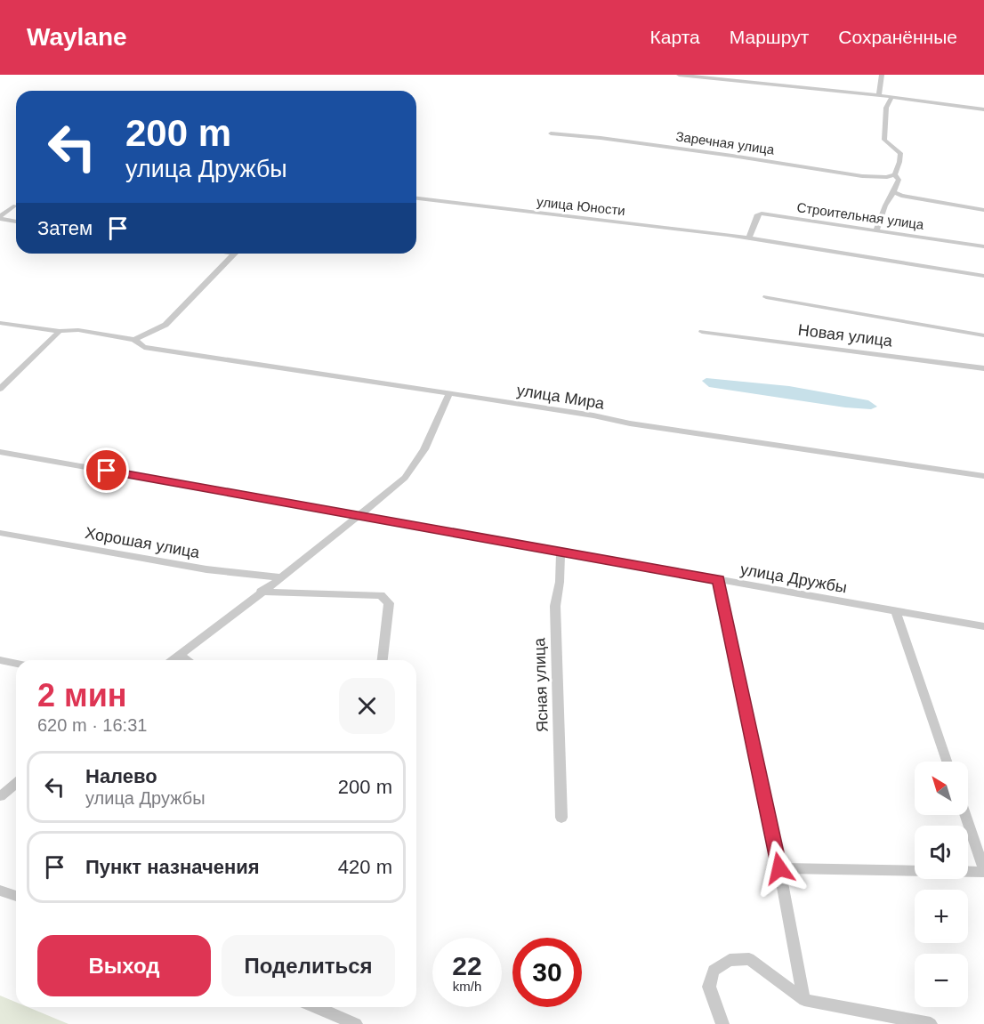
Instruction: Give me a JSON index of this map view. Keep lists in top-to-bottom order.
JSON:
{
  "streets": {
    "street": [
      "Заречная улица",
      "улица Юности",
      "Строительная улица",
      "Новая улица",
      "улица Мира",
      "Хорошая улица",
      "улица Дружбы",
      "Ясная улица"
    ]
  },
  "crossings": [
    ["улица Юности", "Строительная улица"],
    ["улица Дружбы", "Ясная улица"]
  ],
  "north": "top left",
  "page": {
    "header": "Waylane",
    "nav": ["Карта", "Маршрут", "Сохранённые"],
    "turn": ["200 m", "улица Дружбы"],
    "then": "Затем",
    "heading": ["2 мин", "620 m · 16:31"],
    "list": [
      {
        "name": "Налево",
        "note": "улица Дружбы",
        "value": "200 m"
      },
      {
        "name": "Пункт назначения",
        "value": "420 m"
      }
    ],
    "map_buttons": ["+", "−"],
    "buttons": ["Выход", "Поделиться"],
    "speed": "22 km/h",
    "limit": "30"
  }
}
